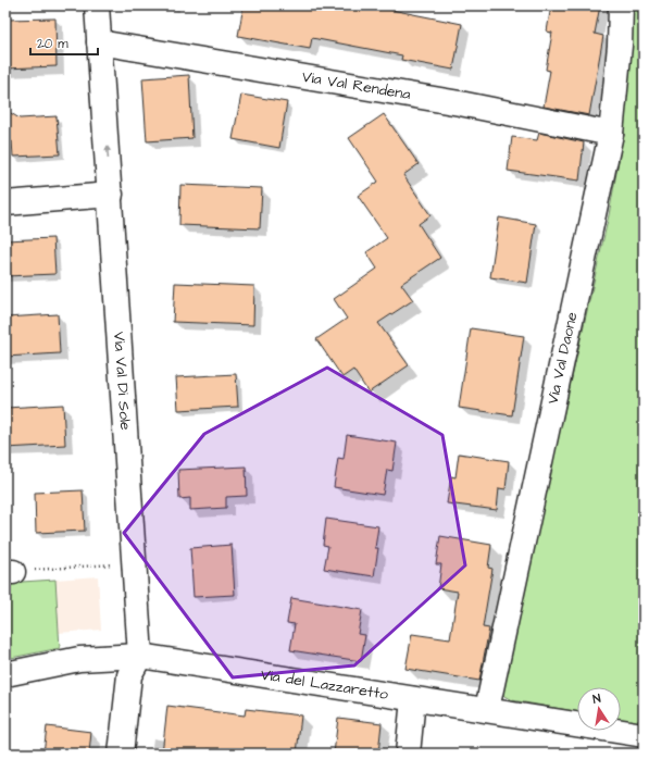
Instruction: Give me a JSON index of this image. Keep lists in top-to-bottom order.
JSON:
{
  "streets": {
    "street": [
      "Via Val Rendena",
      "Via Val Daone",
      "Via Val Di Sole",
      "Via del Lazzaretto"
    ]
  },
  "crossings": [
    ["Via Val Rendena", "Via Val Daone"],
    ["Via Val Rendena", "Via Val Di Sole"],
    ["Via Val Daone", "Via del Lazzaretto"],
    ["Via Val Di Sole", "Via del Lazzaretto"]
  ],
  "scale_bar": "20 m",
  "north": "top"
}
